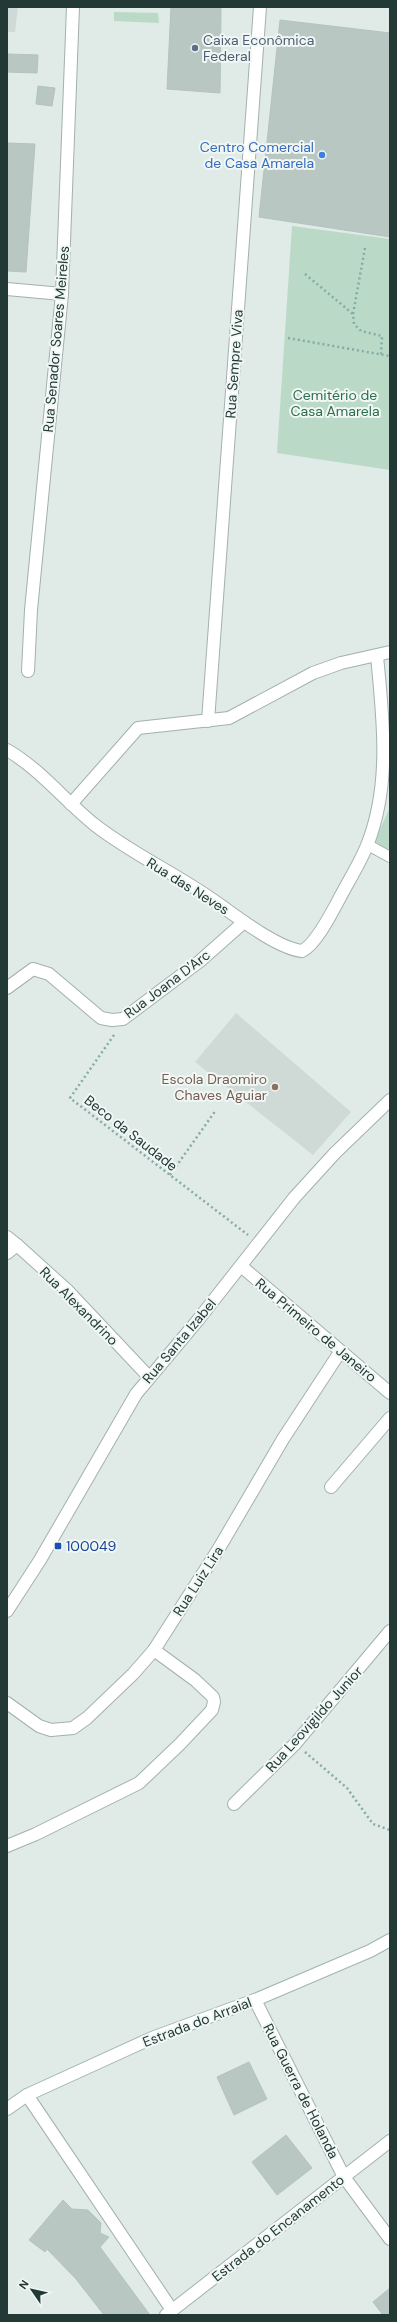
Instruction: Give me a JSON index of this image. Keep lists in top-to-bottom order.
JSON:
{
  "streets": {
    "street": [
      "Rua Senador Soares Meireles",
      "Rua Sempre Viva",
      "Rua das Neves",
      "Rua Joana D'Arc",
      "Rua Alexandrino",
      "Rua Primeiro de Janeiro",
      "Rua Santa Izabel",
      "Rua Luiz Lira",
      "Rua Leovigildo Junior",
      "Estrada do Arraial",
      "Rua Guerra de Holanda",
      "Estrada do Encanamento"
    ],
    "path": ["Beco da Saudade"]
  },
  "crossings": [
    ["Rua das Neves", "Rua Joana D'Arc"],
    ["Rua Joana D'Arc", "Beco da Saudade"],
    ["Beco da Saudade", "Rua Santa Izabel"],
    ["Rua Alexandrino", "Rua Santa Izabel"],
    ["Rua Primeiro de Janeiro", "Rua Santa Izabel"],
    ["Rua Primeiro de Janeiro", "Rua Luiz Lira"],
    ["Estrada do Arraial", "Rua Guerra de Holanda"],
    ["Rua Guerra de Holanda", "Estrada do Encanamento"]
  ],
  "parks": ["Cemitério de Casa Amarela"],
  "places": {
    "other": ["Caixa Econômica Federal", "Centro Comercial de Casa Amarela", "Escola Draomiro Chaves Aguiar"],
    "transit": ["100049"]
  },
  "north": "top left"
}
